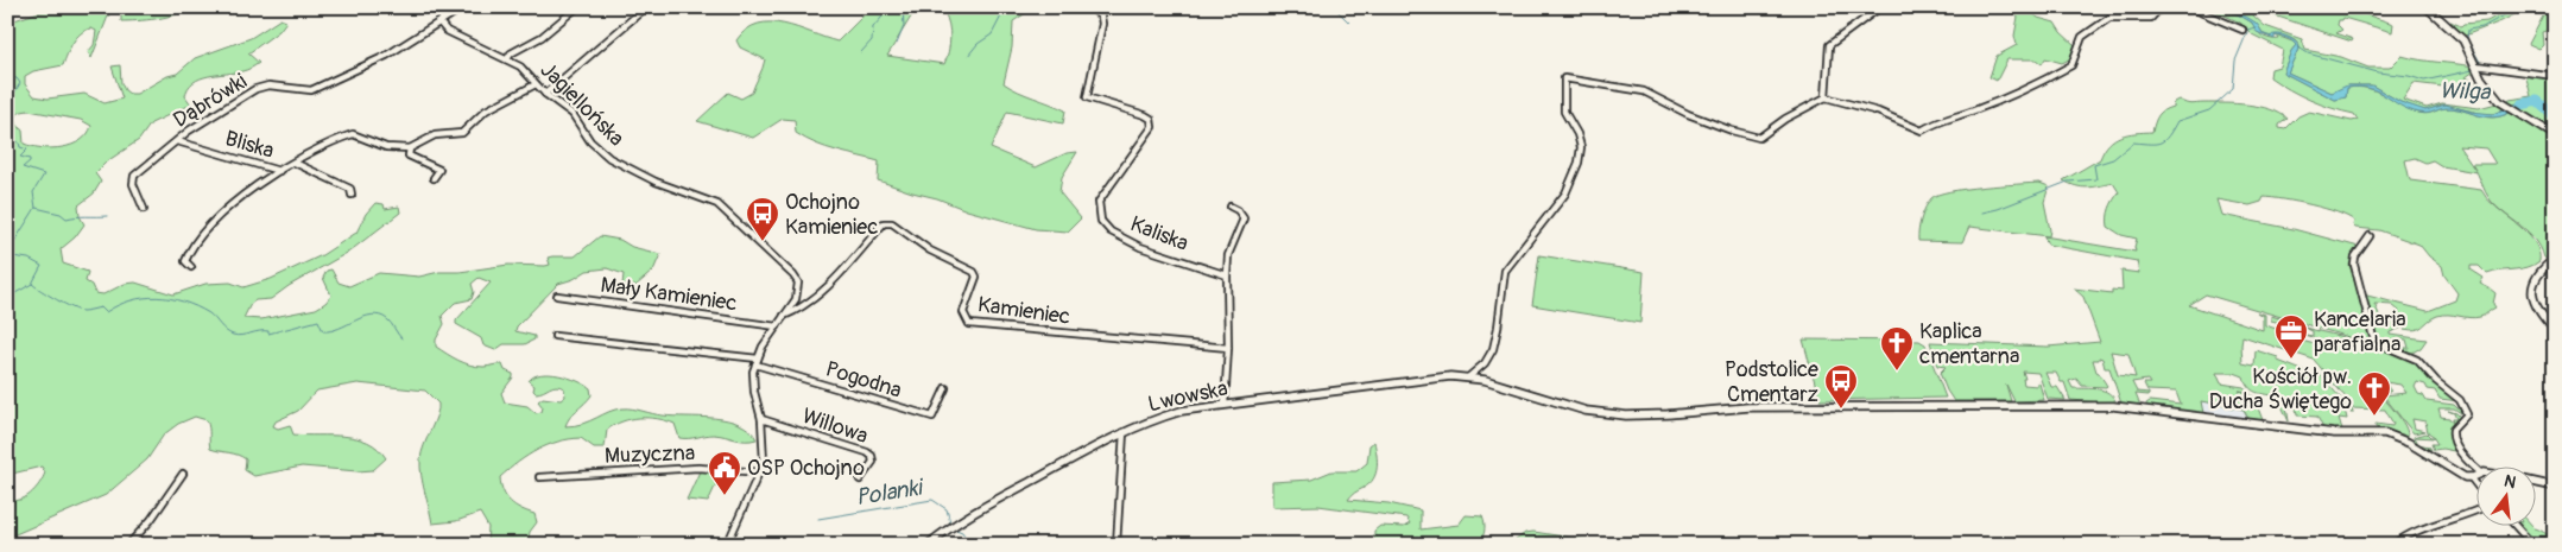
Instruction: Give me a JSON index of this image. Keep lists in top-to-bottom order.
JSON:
{
  "streets": {
    "street": [
      "Dąbrówki",
      "Jagiellońska",
      "Bliska",
      "Kaliska",
      "Mały Kamieniec",
      "Kamieniec",
      "Pogodna",
      "Lwowska",
      "Willowa",
      "Muzyczna"
    ]
  },
  "crossings": [
    ["Dąbrówki", "Jagiellońska"],
    ["Dąbrówki", "Bliska"],
    ["Jagiellońska", "Mały Kamieniec"],
    ["Jagiellońska", "Kamieniec"],
    ["Jagiellońska", "Pogodna"],
    ["Jagiellońska", "Willowa"],
    ["Jagiellońska", "Muzyczna"]
  ],
  "water": ["Wilga", "Polanki"],
  "places": {
    "bus stop": ["Ochojno Kamieniec", "Podstolice Cmentarz"],
    "office": ["Kancelaria parafialna"],
    "church": ["Kaplica cmentarna", "Kościół pw. Ducha Świętego"],
    "public building": ["OSP Ochojno"]
  },
  "north": "top"
}
